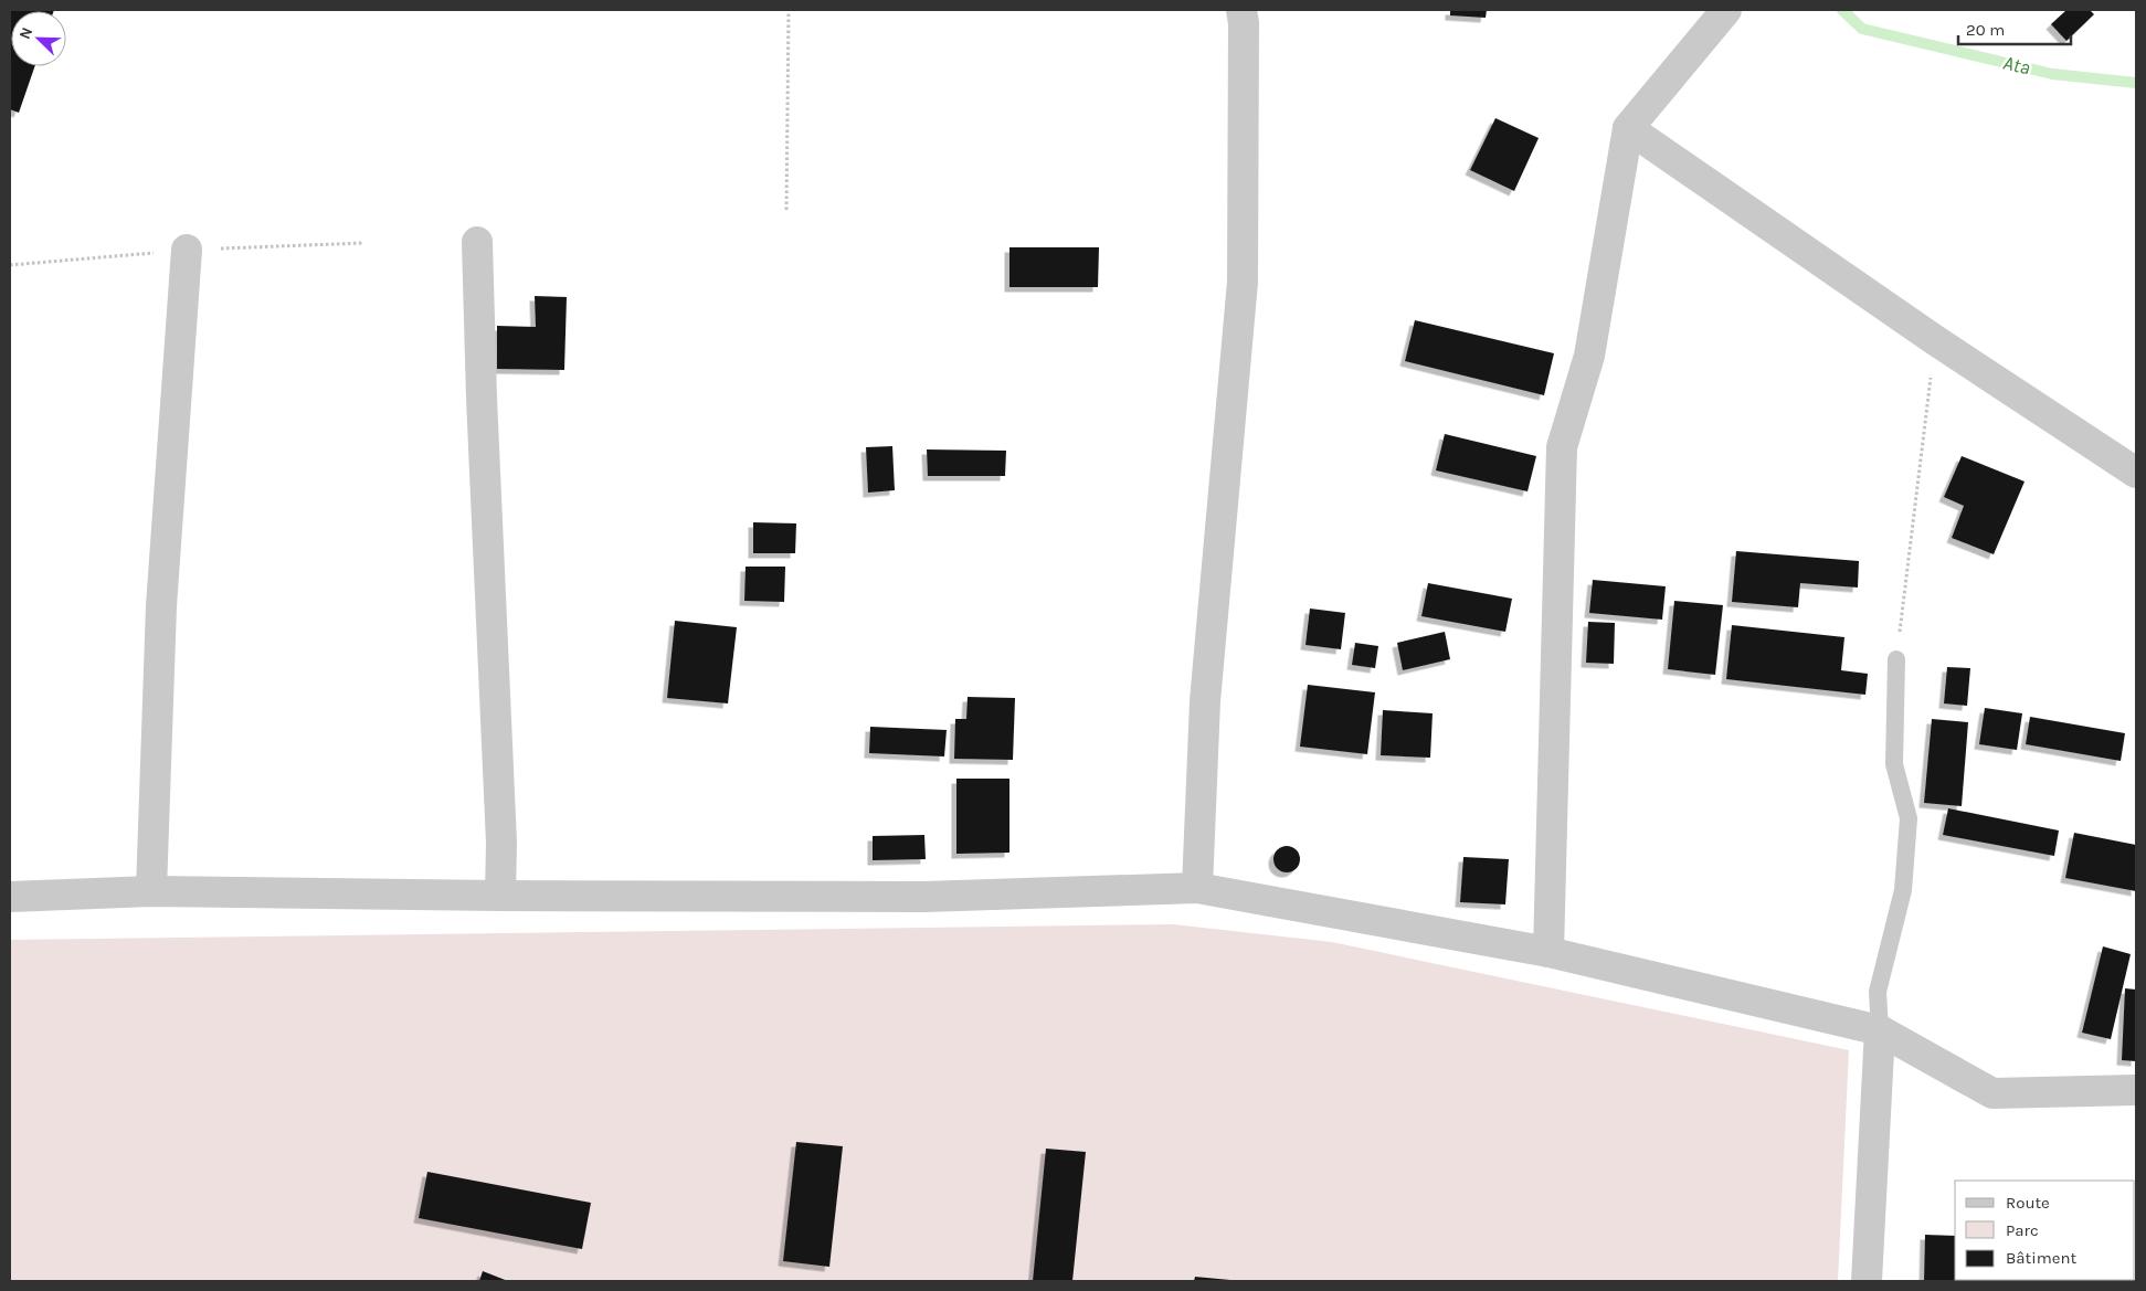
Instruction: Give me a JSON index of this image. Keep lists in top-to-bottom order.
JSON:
{
  "water": ["Ata"],
  "legend": ["Route", "Parc", "Bâtiment"],
  "scale_bar": "20 m",
  "north": "top left"
}
